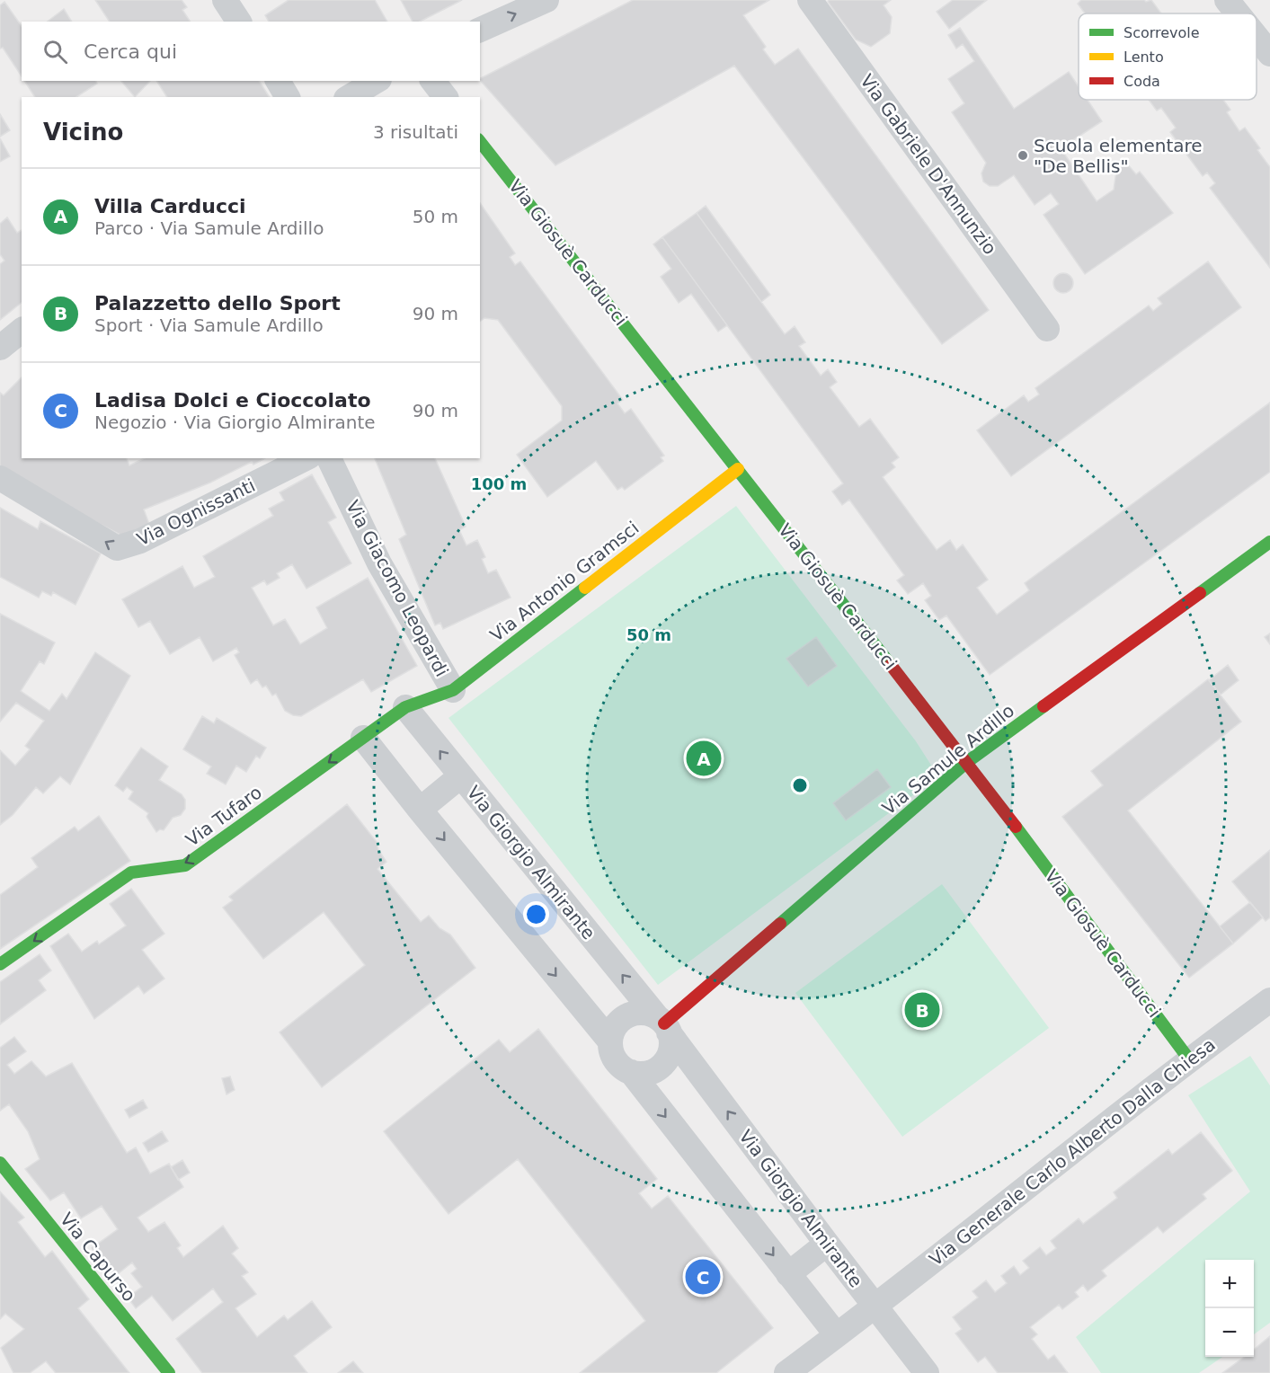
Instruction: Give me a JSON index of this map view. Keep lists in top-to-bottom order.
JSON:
{
  "streets": {
    "street": [
      "Via Gabriele D'Annunzio",
      "Via Giosuè Carducci",
      "Via Ognissanti",
      "Via Antonio Gramsci",
      "Via Giacomo Leopardi",
      "Via Samule Ardillo",
      "Via Tufaro",
      "Via Giorgio Almirante",
      "Via Generale Carlo Alberto Dalla Chiesa",
      "Via Capurso"
    ]
  },
  "crossings": [
    ["Via Giosuè Carducci", "Via Antonio Gramsci"],
    ["Via Giosuè Carducci", "Via Samule Ardillo"],
    ["Via Giosuè Carducci", "Via Generale Carlo Alberto Dalla Chiesa"],
    ["Via Antonio Gramsci", "Via Giacomo Leopardi"],
    ["Via Antonio Gramsci", "Via Tufaro"],
    ["Via Antonio Gramsci", "Via Giorgio Almirante"],
    ["Via Samule Ardillo", "Via Giorgio Almirante"],
    ["Via Tufaro", "Via Giorgio Almirante"],
    ["Via Giorgio Almirante", "Via Generale Carlo Alberto Dalla Chiesa"]
  ],
  "one_way": ["Via Ognissanti", "Via Tufaro"],
  "places": ["Scuola elementare \"De Bellis\""],
  "legend": ["Scorrevole", "Lento", "Coda"],
  "page": {
    "search": "Cerca qui",
    "heading": ["Vicino", "3 risultati"],
    "list": [
      {
        "mark": "A",
        "name": "Villa Carducci",
        "note": "Parco · Via Samule Ardillo",
        "value": "50 m"
      },
      {
        "mark": "B",
        "name": "Palazzetto dello Sport",
        "note": "Sport · Via Samule Ardillo",
        "value": "90 m"
      },
      {
        "mark": "C",
        "name": "Ladisa Dolci e Cioccolato",
        "note": "Negozio · Via Giorgio Almirante",
        "value": "90 m"
      }
    ],
    "pins": ["A", "B", "C"],
    "map_buttons": ["+", "−"]
  },
  "rings": ["100 m", "50 m"]
}
